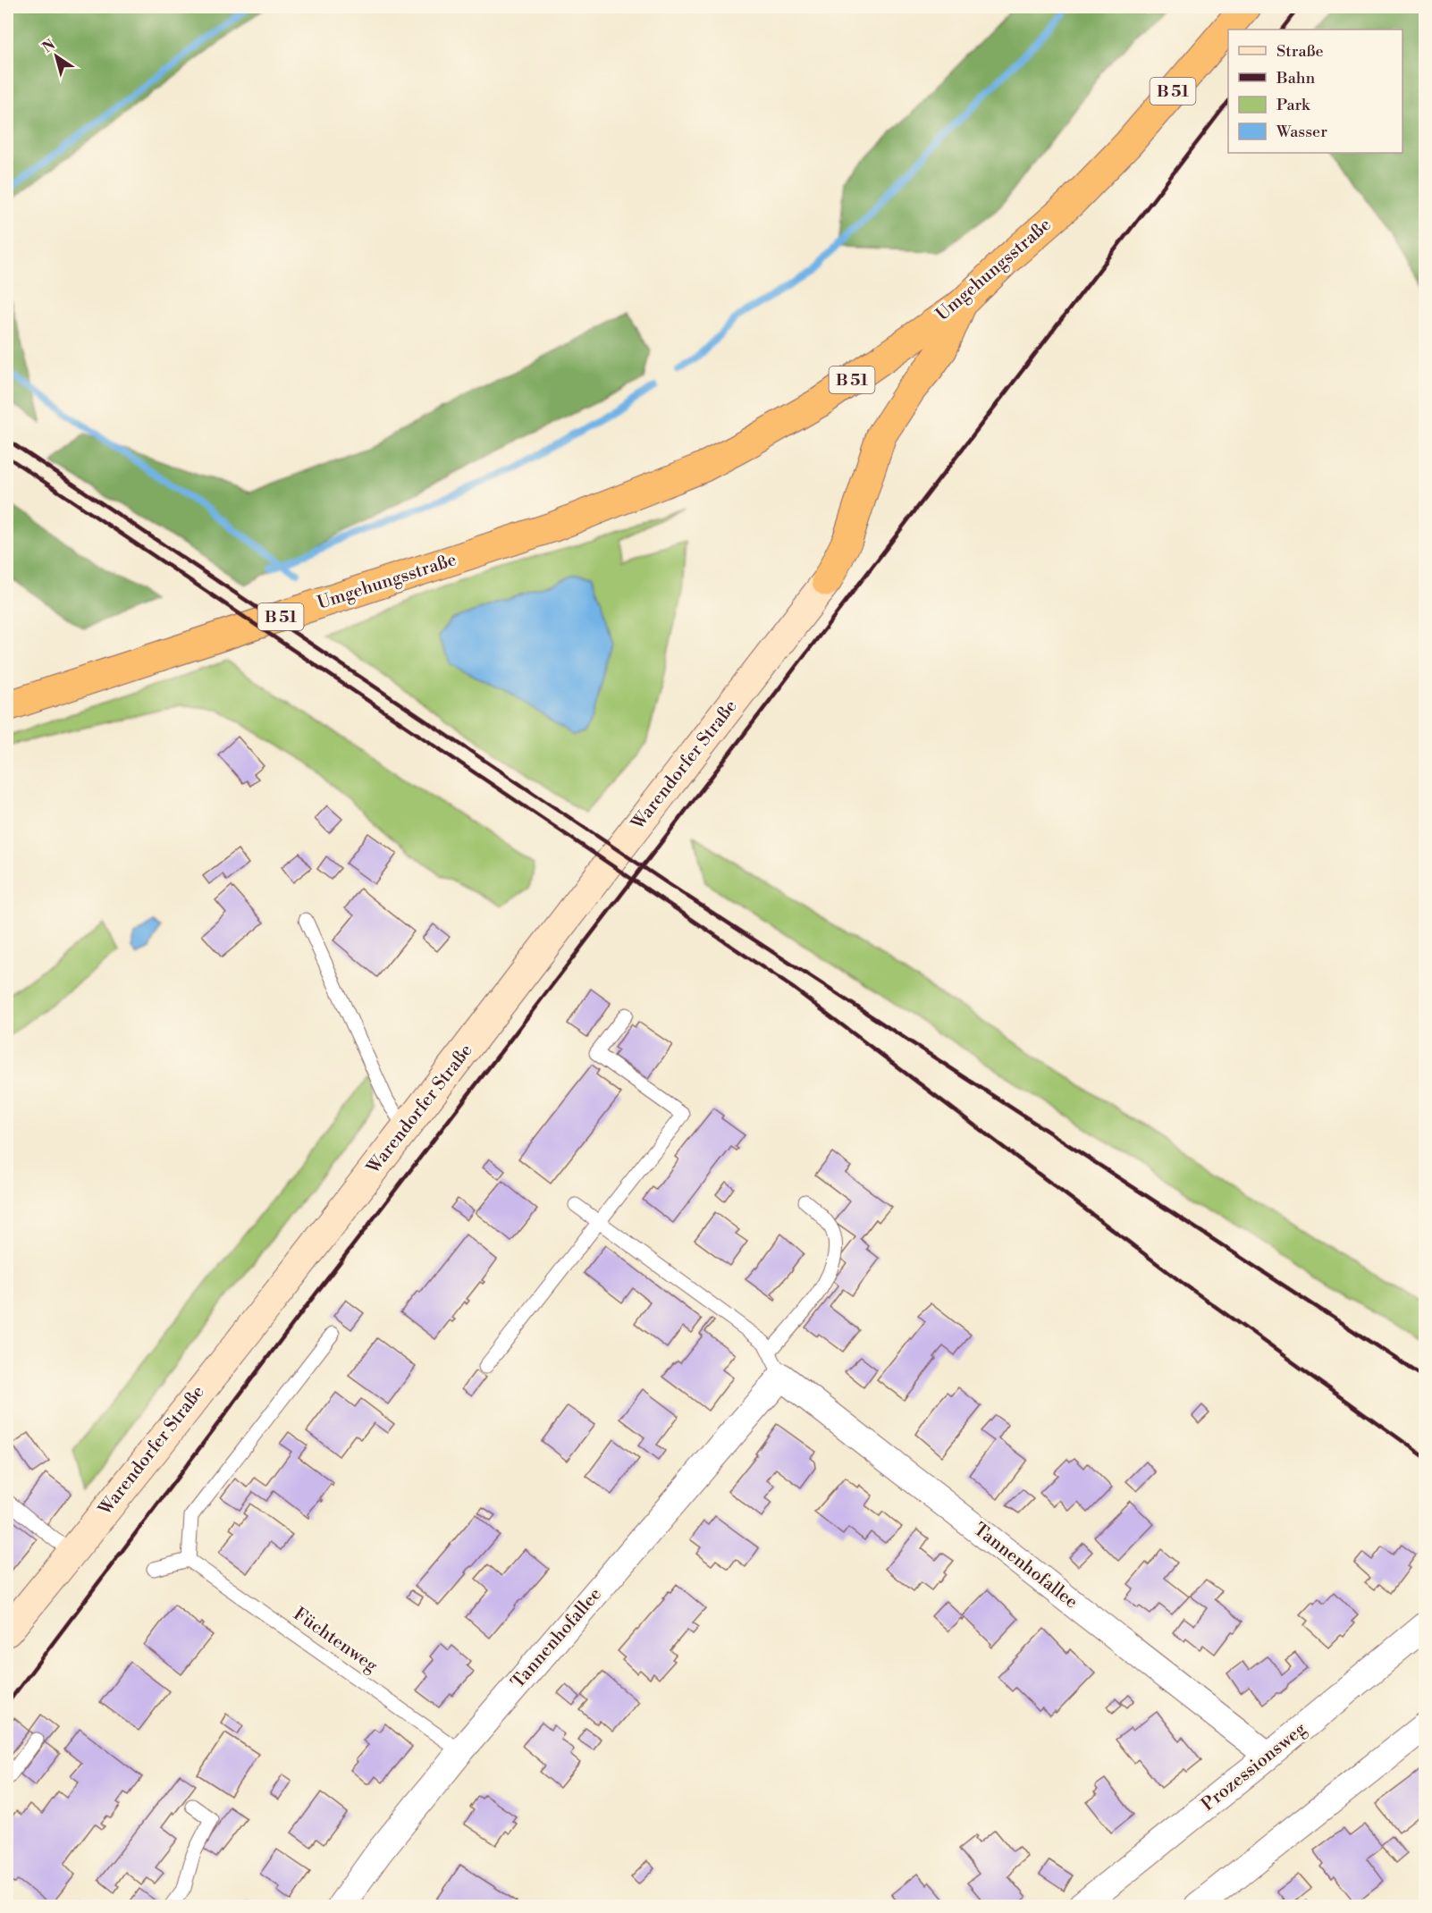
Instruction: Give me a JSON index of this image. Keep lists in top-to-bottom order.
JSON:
{
  "streets": {
    "highway": ["B 51", "Umgehungsstraße"],
    "main road": ["Warendorfer Straße"],
    "street": ["Tannenhofallee", "Prozessionsweg"],
    "lane": ["Füchtenweg"]
  },
  "crossings": [
    ["Tannenhofallee", "Füchtenweg"],
    ["Tannenhofallee", "Prozessionsweg"]
  ],
  "legend": [
    "Straße",
    "Bahn",
    "Park",
    "Wasser"
  ],
  "north": "top left"
}
